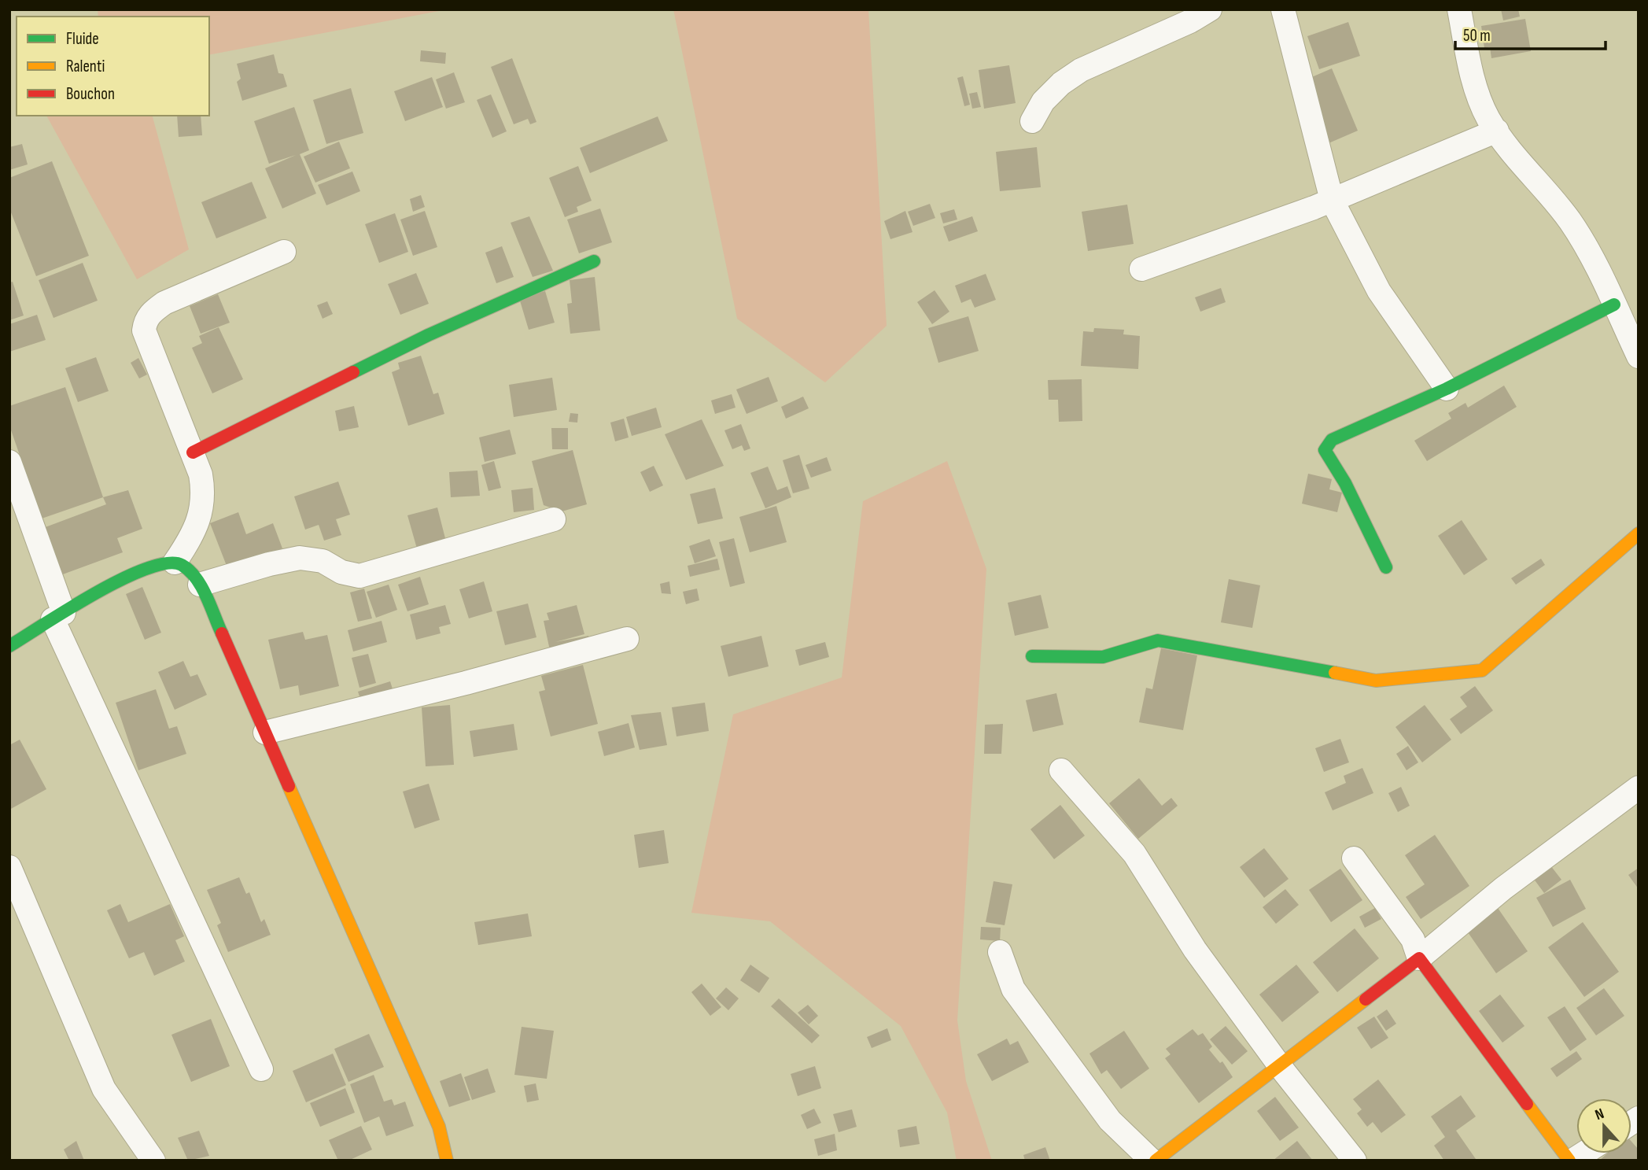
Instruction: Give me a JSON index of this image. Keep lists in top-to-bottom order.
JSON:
{
  "legend": ["Fluide", "Ralenti", "Bouchon"],
  "scale_bar": "50 m",
  "north": "top"
}
